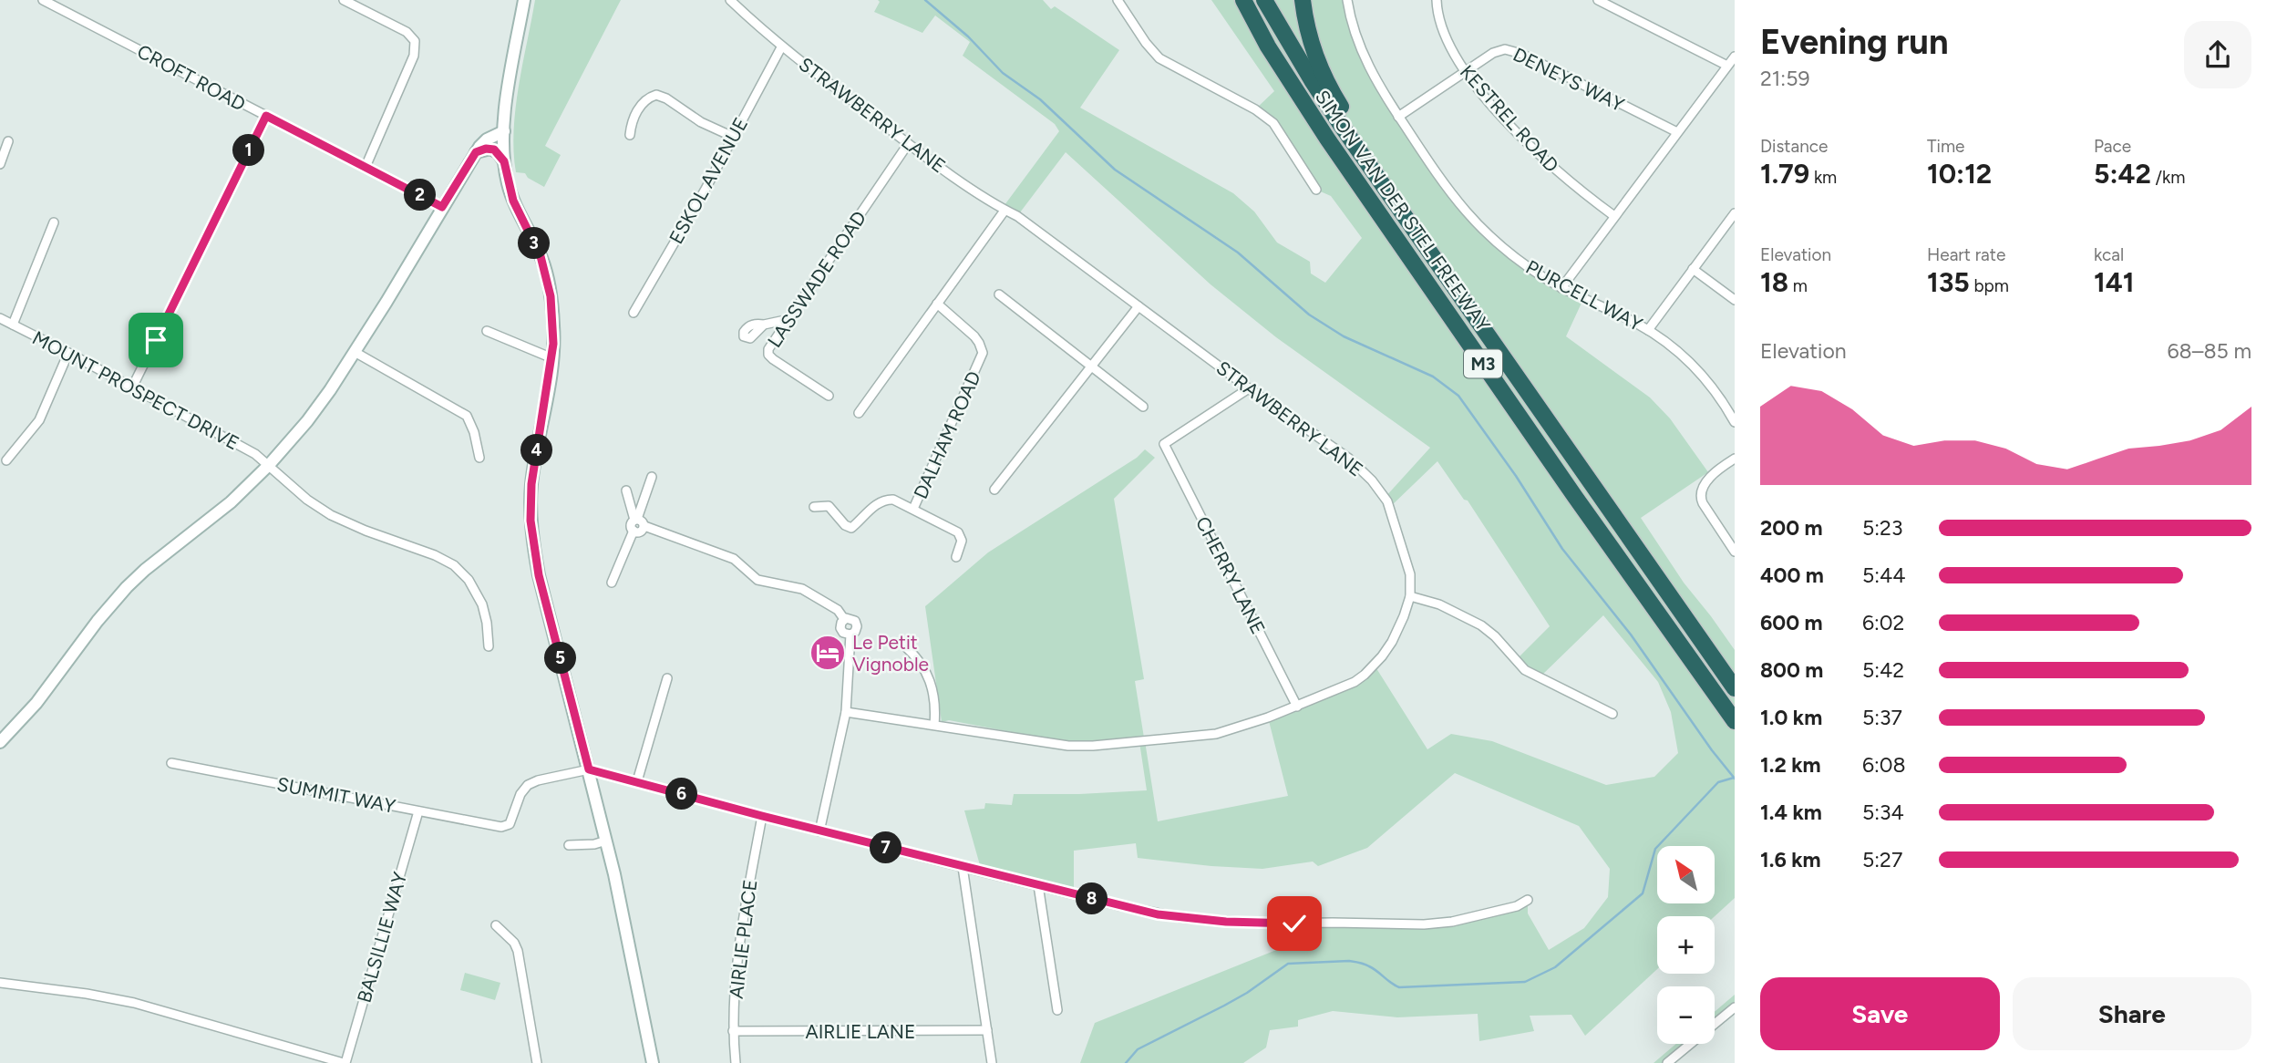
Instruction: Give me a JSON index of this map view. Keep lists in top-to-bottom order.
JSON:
{
  "streets": {
    "highway": ["SIMON VAN DER STEL FREEWAY", "M3"],
    "street": [
      "CROFT ROAD",
      "DENEYS WAY",
      "STRAWBERRY LANE",
      "KESTREL ROAD",
      "ESKOL AVENUE",
      "LASSWADE ROAD",
      "PURCELL WAY",
      "MOUNT PROSPECT DRIVE",
      "DALHAM ROAD",
      "CHERRY LANE",
      "SUMMIT WAY",
      "BALSILLIE WAY",
      "AIRLIE PLACE",
      "AIRLIE LANE"
    ]
  },
  "crossings": [
    ["DENEYS WAY", "KESTREL ROAD"],
    ["DENEYS WAY", "PURCELL WAY"],
    ["STRAWBERRY LANE", "ESKOL AVENUE"],
    ["STRAWBERRY LANE", "LASSWADE ROAD"],
    ["STRAWBERRY LANE", "CHERRY LANE"],
    ["SUMMIT WAY", "BALSILLIE WAY"],
    ["AIRLIE PLACE", "AIRLIE LANE"]
  ],
  "places": {
    "hotel": ["Le Petit Vignoble"]
  },
  "north": "top left",
  "page": {
    "heading": ["Evening run", "21:59"],
    "stats": [
      ["Distance", "1.79 km"],
      ["Time", "10:12"],
      ["Pace", "5:42 /km"],
      ["Elevation", "18 m"],
      ["Heart rate", "135 bpm"],
      ["kcal", "141"]
    ],
    "pins": [
      "1",
      "2",
      "3",
      "4",
      "5",
      "6",
      "7",
      "8"
    ],
    "chart": ["Elevation", "68–85 m"],
    "list": [
      {
        "name": "200 m",
        "note": "5:23"
      },
      {
        "name": "400 m",
        "note": "5:44"
      },
      {
        "name": "600 m",
        "note": "6:02"
      },
      {
        "name": "800 m",
        "note": "5:42"
      },
      {
        "name": "1.0 km",
        "note": "5:37"
      },
      {
        "name": "1.2 km",
        "note": "6:08"
      },
      {
        "name": "1.4 km",
        "note": "5:34"
      },
      {
        "name": "1.6 km",
        "note": "5:27"
      }
    ],
    "map_buttons": ["+", "−"],
    "buttons": ["Save", "Share"]
  }
}
